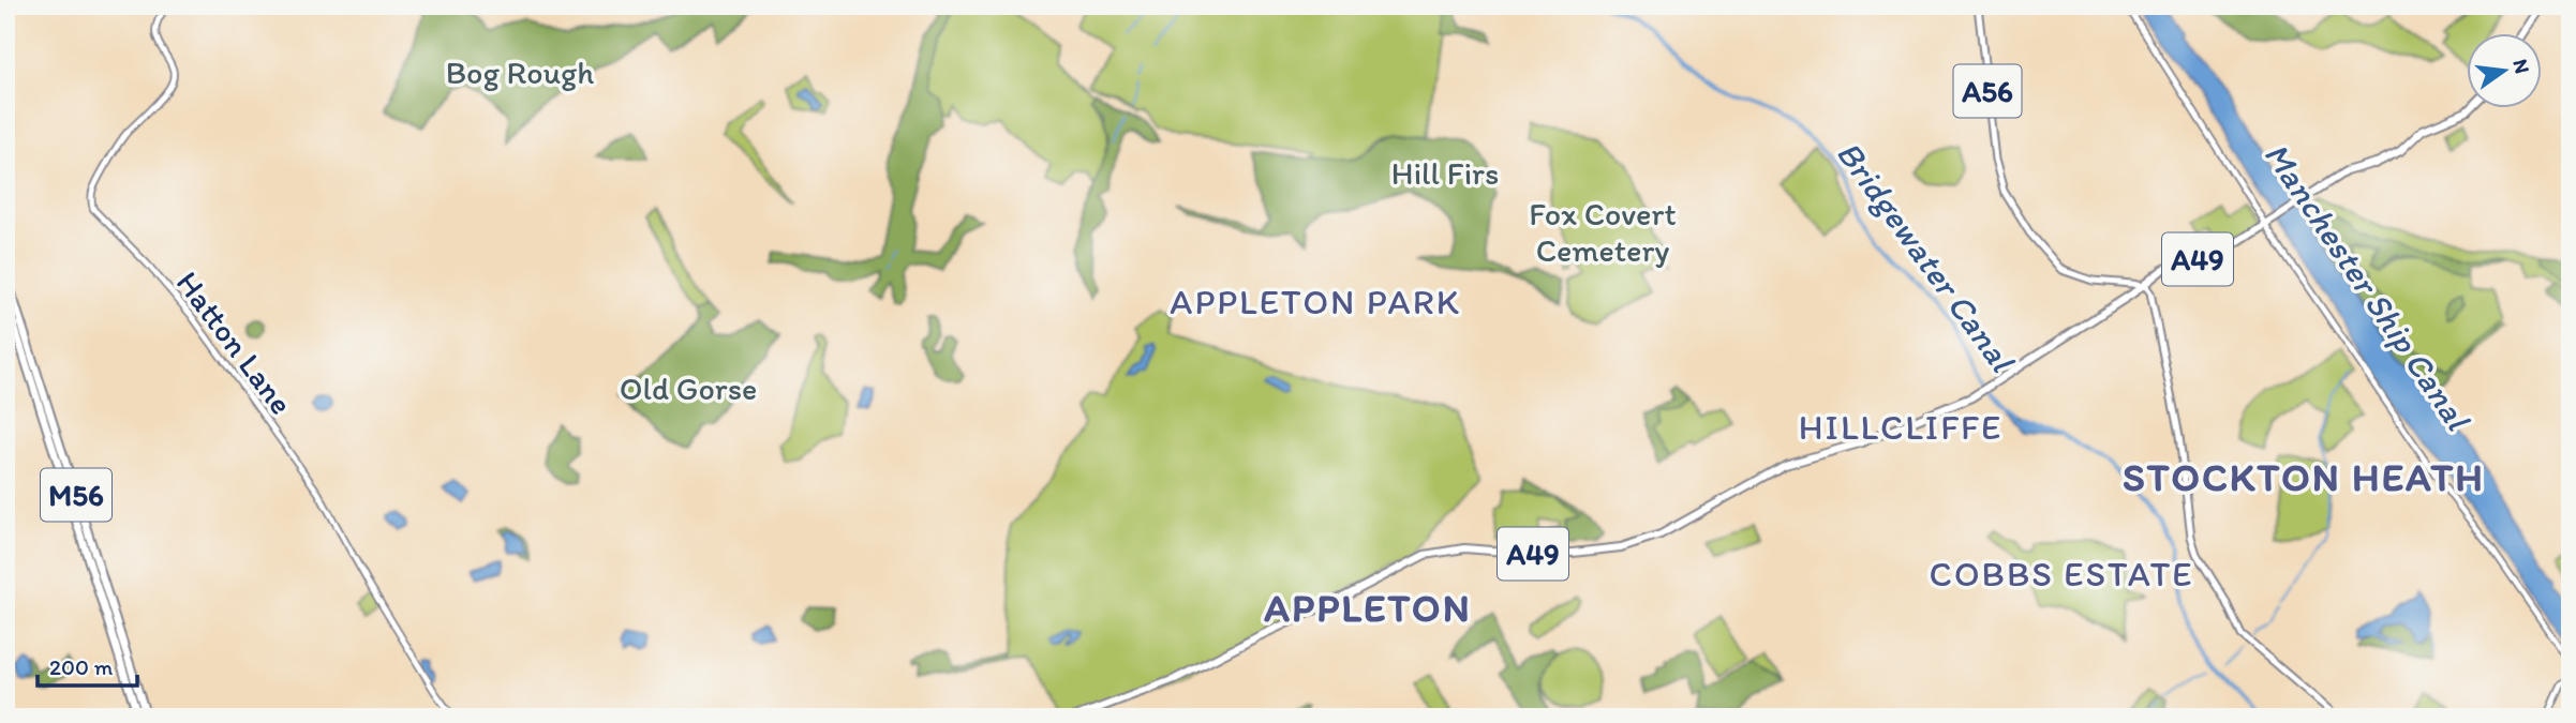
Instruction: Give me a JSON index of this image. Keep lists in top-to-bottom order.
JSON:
{
  "streets": {
    "highway": ["A49", "M56"],
    "main road": ["A56", "Hatton Lane"]
  },
  "crossings": [
    ["A56", "A49"]
  ],
  "districts": [
    "APPLETON PARK",
    "HILLCLIFFE",
    "STOCKTON HEATH",
    "COBBS ESTATE",
    "APPLETON"
  ],
  "water": ["Bridgewater Canal", "Manchester Ship Canal"],
  "parks": [
    "Bog Rough",
    "Hill Firs",
    "Fox Covert Cemetery",
    "Old Gorse"
  ],
  "scale_bar": "200 m",
  "north": "right"
}
